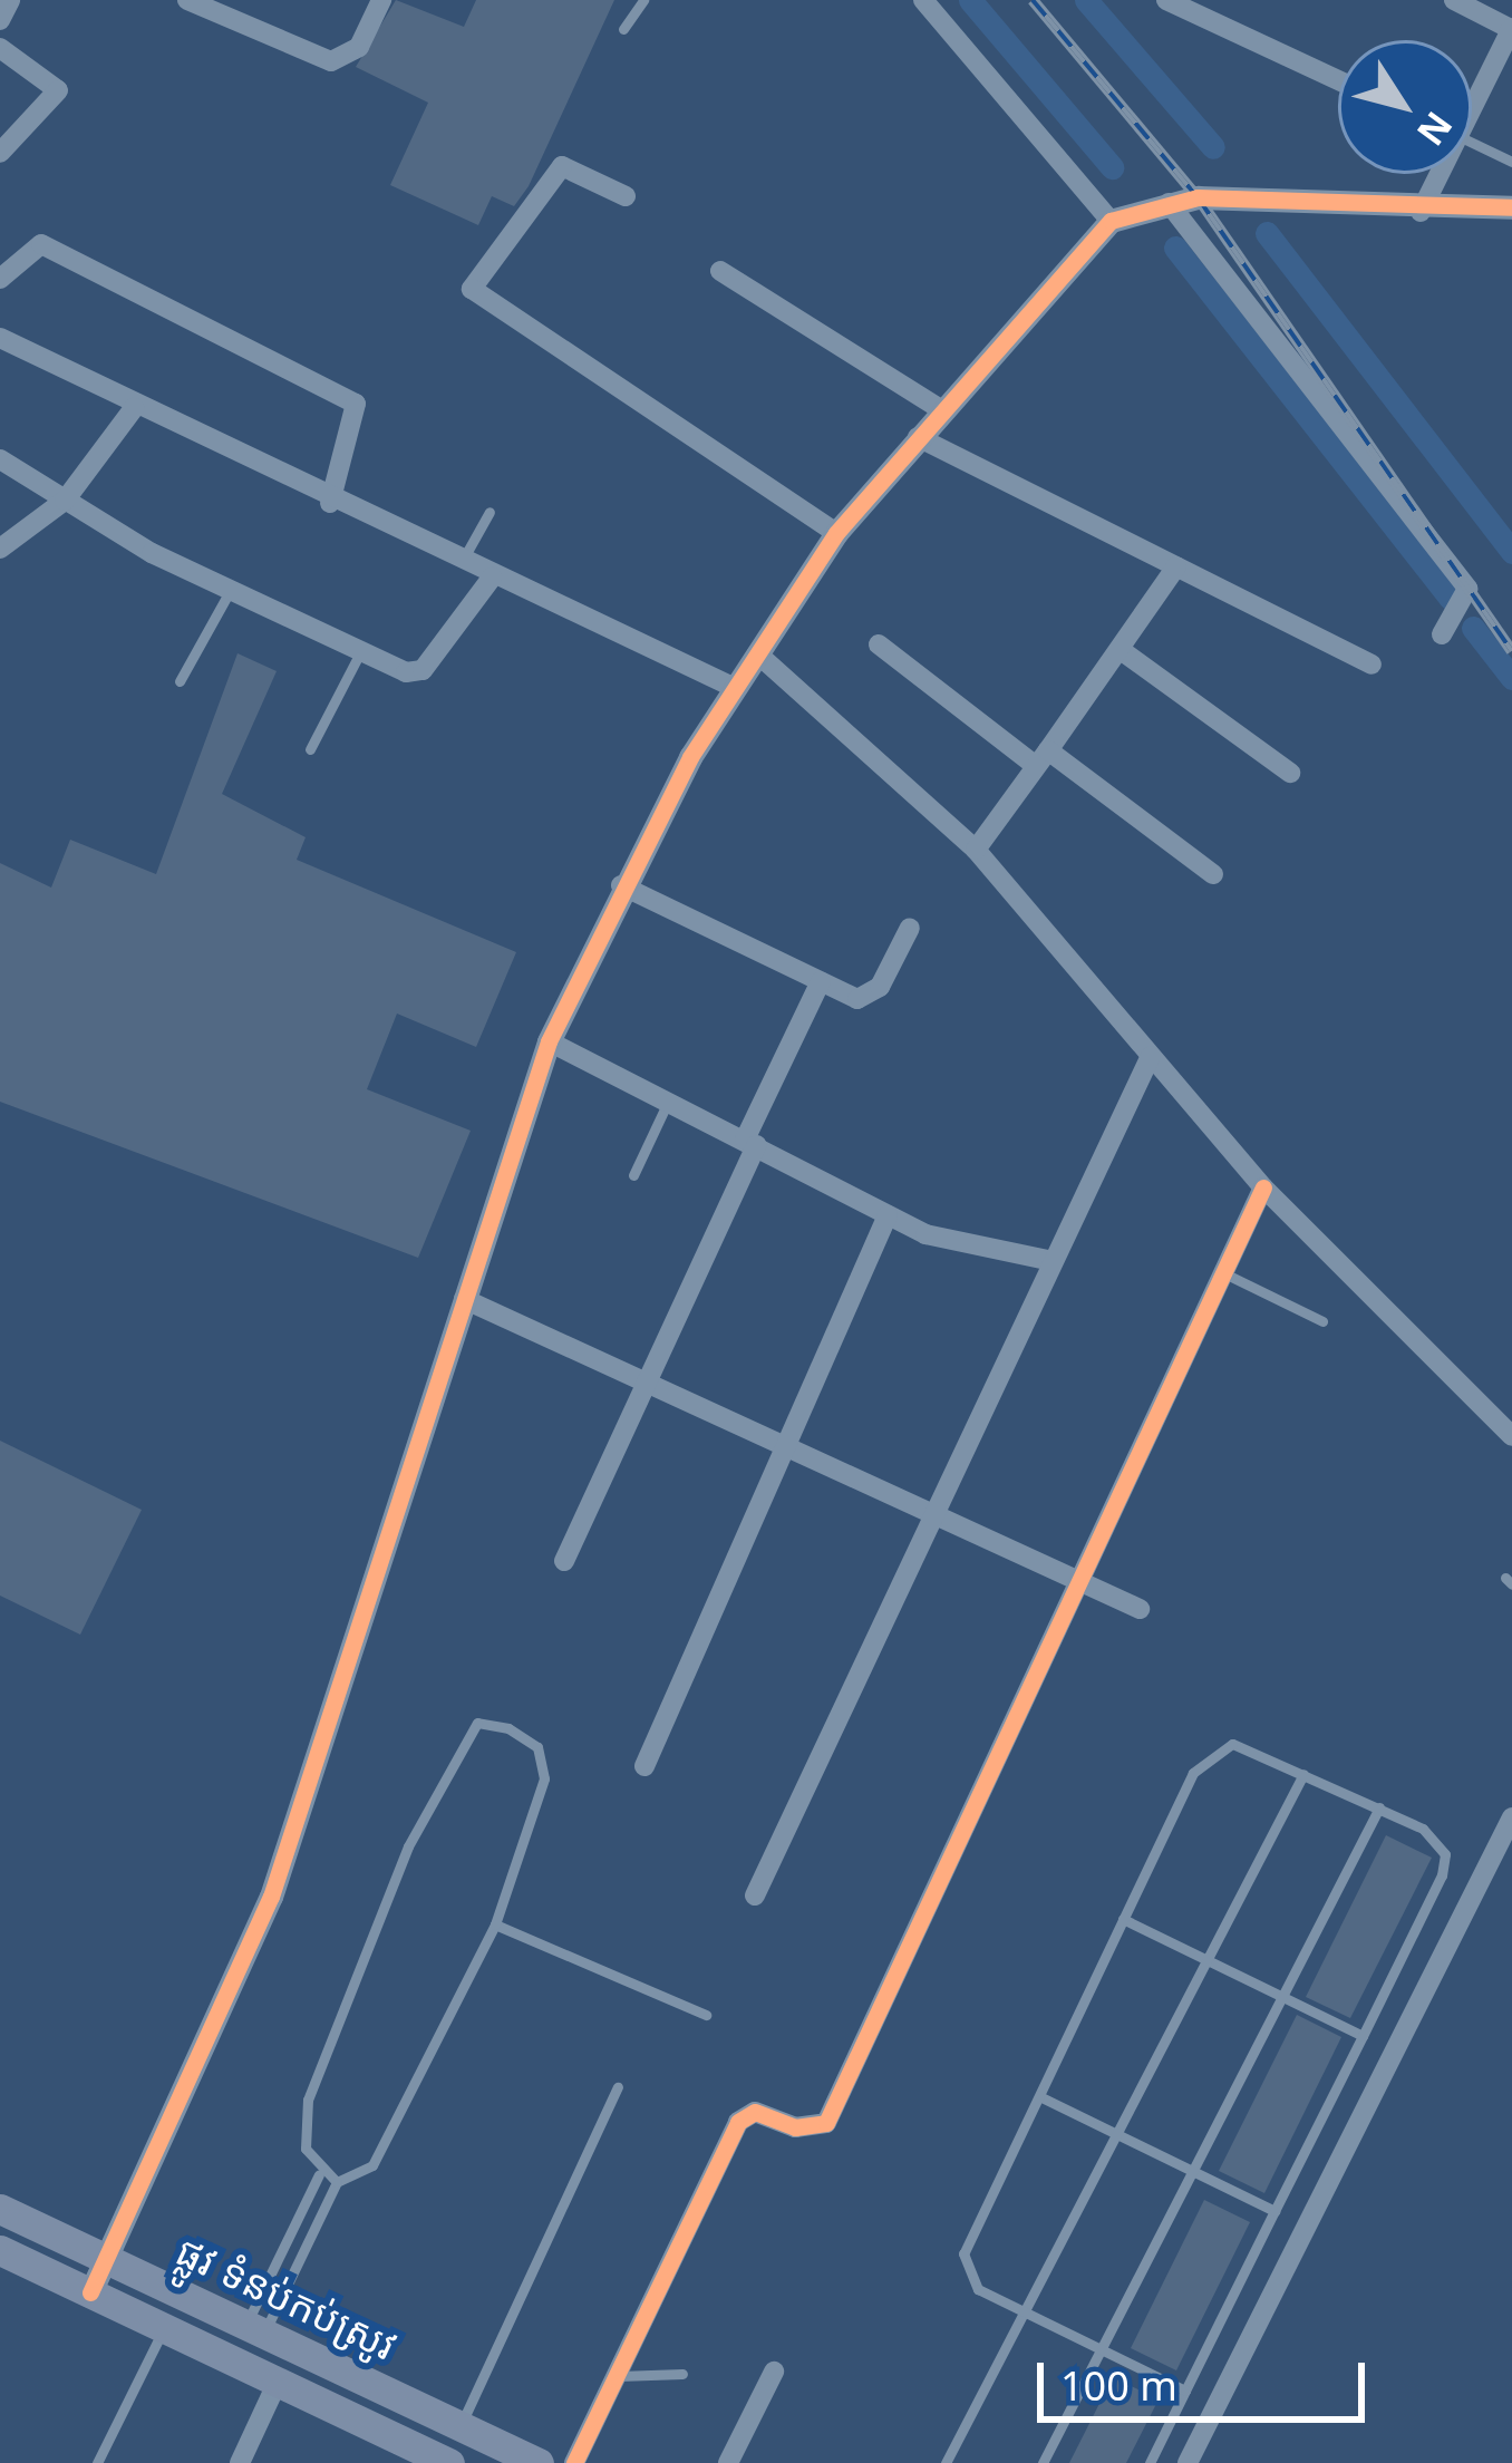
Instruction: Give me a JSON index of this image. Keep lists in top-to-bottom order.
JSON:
{
  "streets": {
    "main road": ["ផ្លូវ ទំនប់កប់ស្រូវ"]
  },
  "scale_bar": "100 m",
  "north": "bottom right"
}
